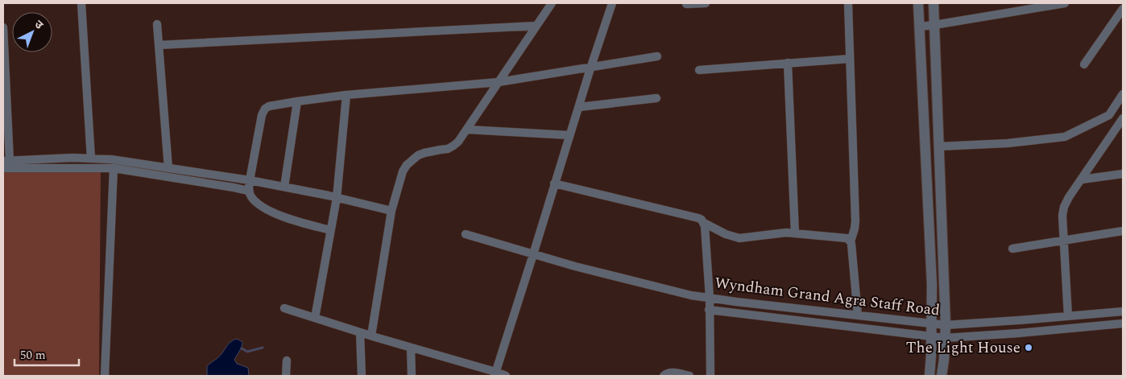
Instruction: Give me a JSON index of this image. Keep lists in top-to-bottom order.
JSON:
{
  "streets": {
    "street": ["Wyndham Grand Agra Staff Road"]
  },
  "places": ["The Light House"],
  "scale_bar": "50 m",
  "north": "top right"
}
